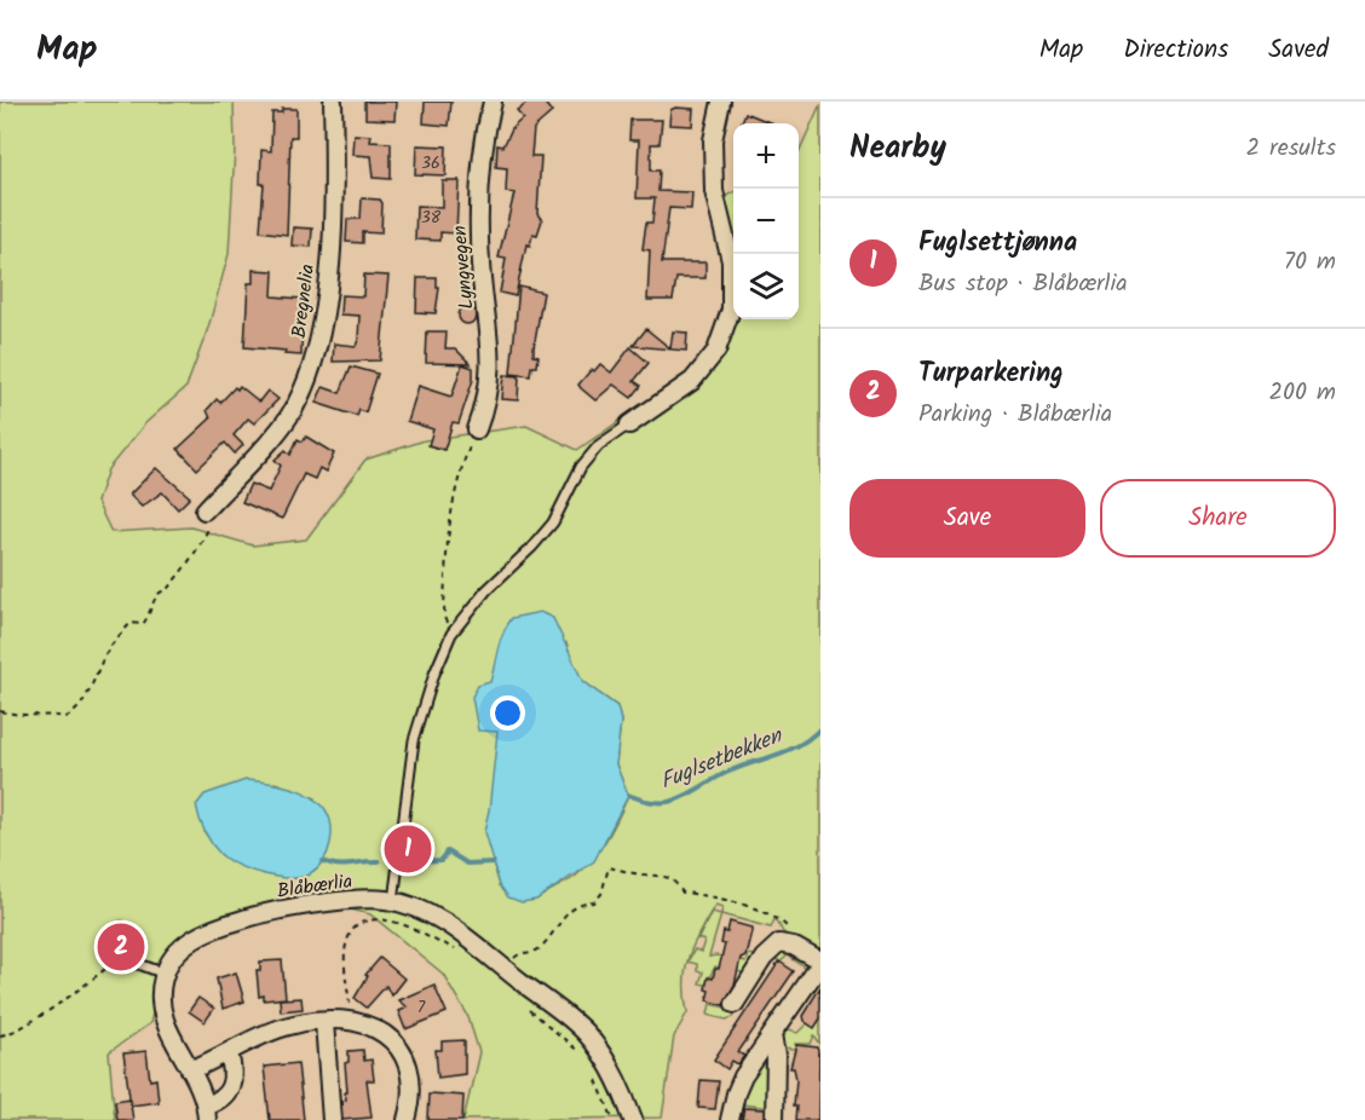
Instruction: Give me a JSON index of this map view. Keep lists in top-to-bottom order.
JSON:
{
  "streets": {
    "street": ["Lyngvegen", "Bregnelia", "Blåbærlia"]
  },
  "water": ["Fuglsetbekken"],
  "house_numbers": ["36", "38", "7"],
  "page": {
    "header": "Map",
    "nav": ["Map", "Directions", "Saved"],
    "heading": ["Nearby", "2 results"],
    "map_buttons": ["+", "−"],
    "list": [
      {
        "mark": "1",
        "name": "Fuglsettjønna",
        "note": "Bus stop · Blåbærlia",
        "value": "70 m"
      },
      {
        "mark": "2",
        "name": "Turparkering",
        "note": "Parking · Blåbærlia",
        "value": "200 m"
      }
    ],
    "buttons": ["Save", "Share"],
    "pins": ["1", "2"]
  }
}
